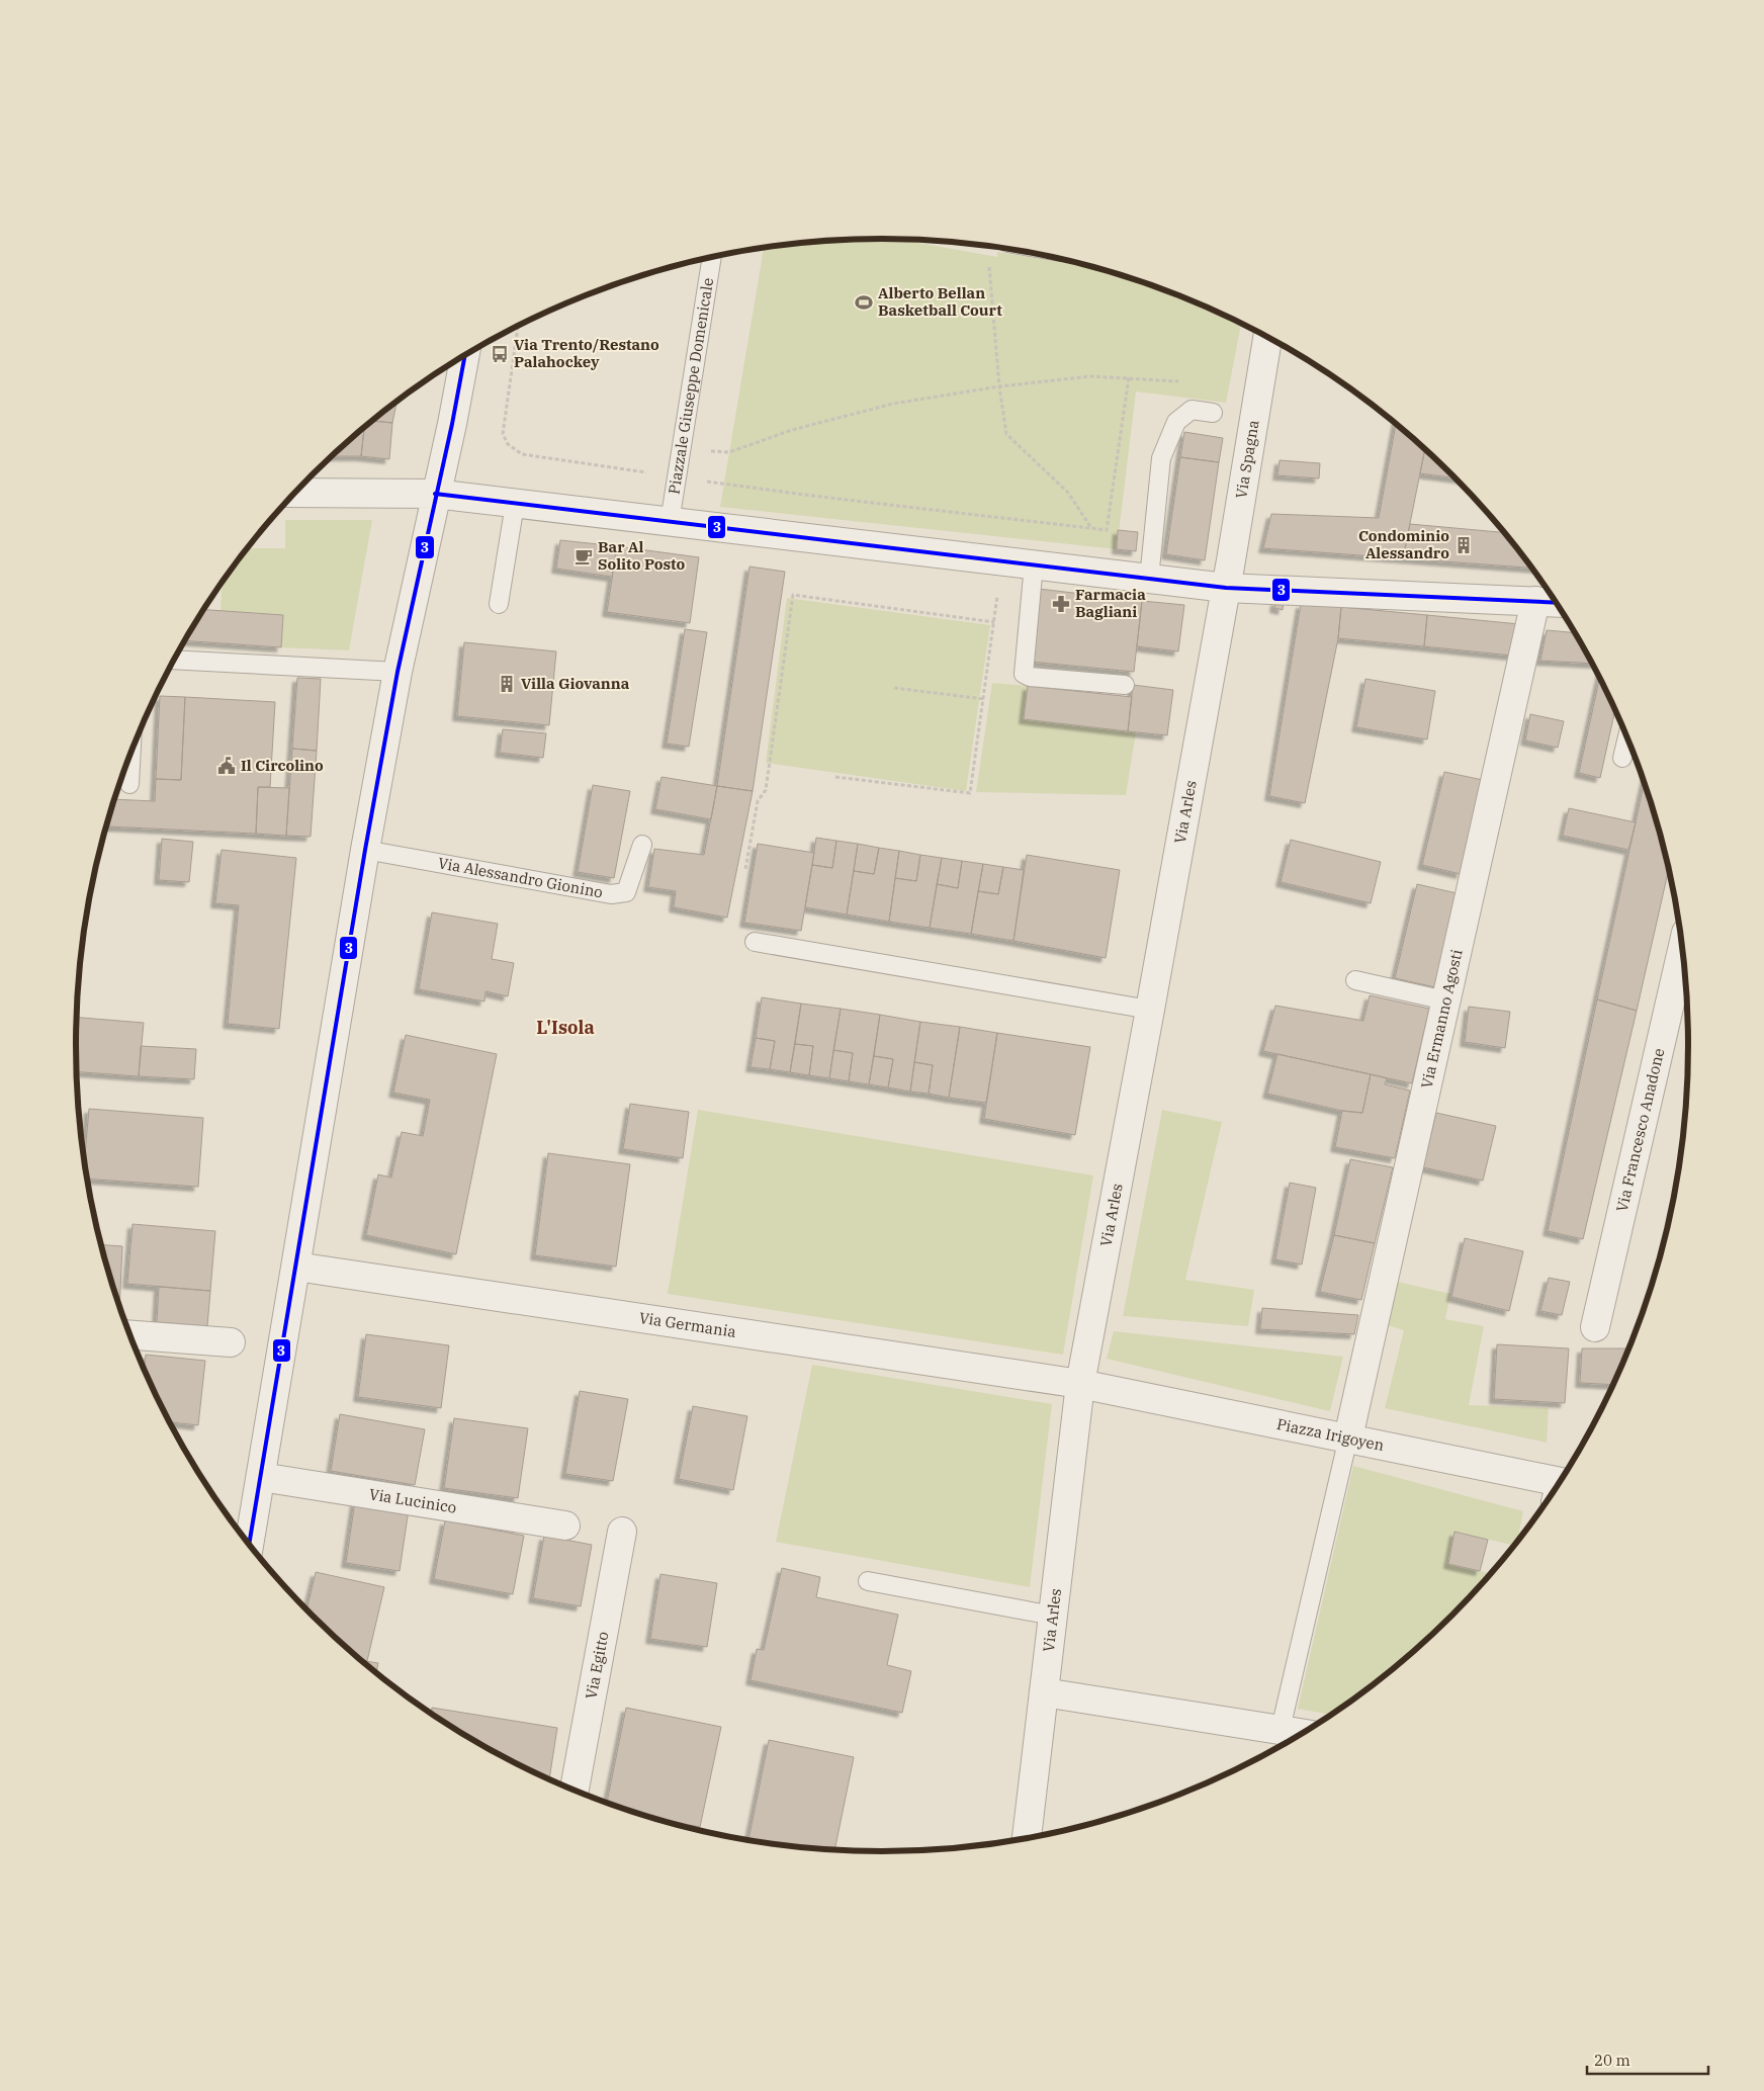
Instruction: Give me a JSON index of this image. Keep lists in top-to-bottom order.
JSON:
{
  "streets": {
    "street": [
      "Via Spagna",
      "Via Arles",
      "Via Ermanno Agosti",
      "Via Francesco Anadone",
      "Via Germania",
      "Piazza Irigoyen",
      "Via Lucinico",
      "Via Egitto"
    ],
    "lane": ["Piazzale Giuseppe Domenicale", "Via Alessandro Gionino"]
  },
  "crossings": [
    ["Via Spagna", "Via Arles"],
    ["Via Arles", "Via Germania"],
    ["Via Arles", "Piazza Irigoyen"],
    ["Via Ermanno Agosti", "Piazza Irigoyen"],
    ["Via Germania", "Piazza Irigoyen"]
  ],
  "districts": ["L'Isola"],
  "places": {
    "sports": ["Alberto Bellan Basketball Court"],
    "bus stop": ["Via Trento/Restano Palahockey"],
    "building": ["Condominio Alessandro", "Villa Giovanna"],
    "cafe": ["Bar Al Solito Posto"],
    "pharmacy": ["Farmacia Bagliani"],
    "public building": ["Il Circolino"]
  },
  "lines": ["transit line 3"],
  "scale_bar": "20 m"
}
